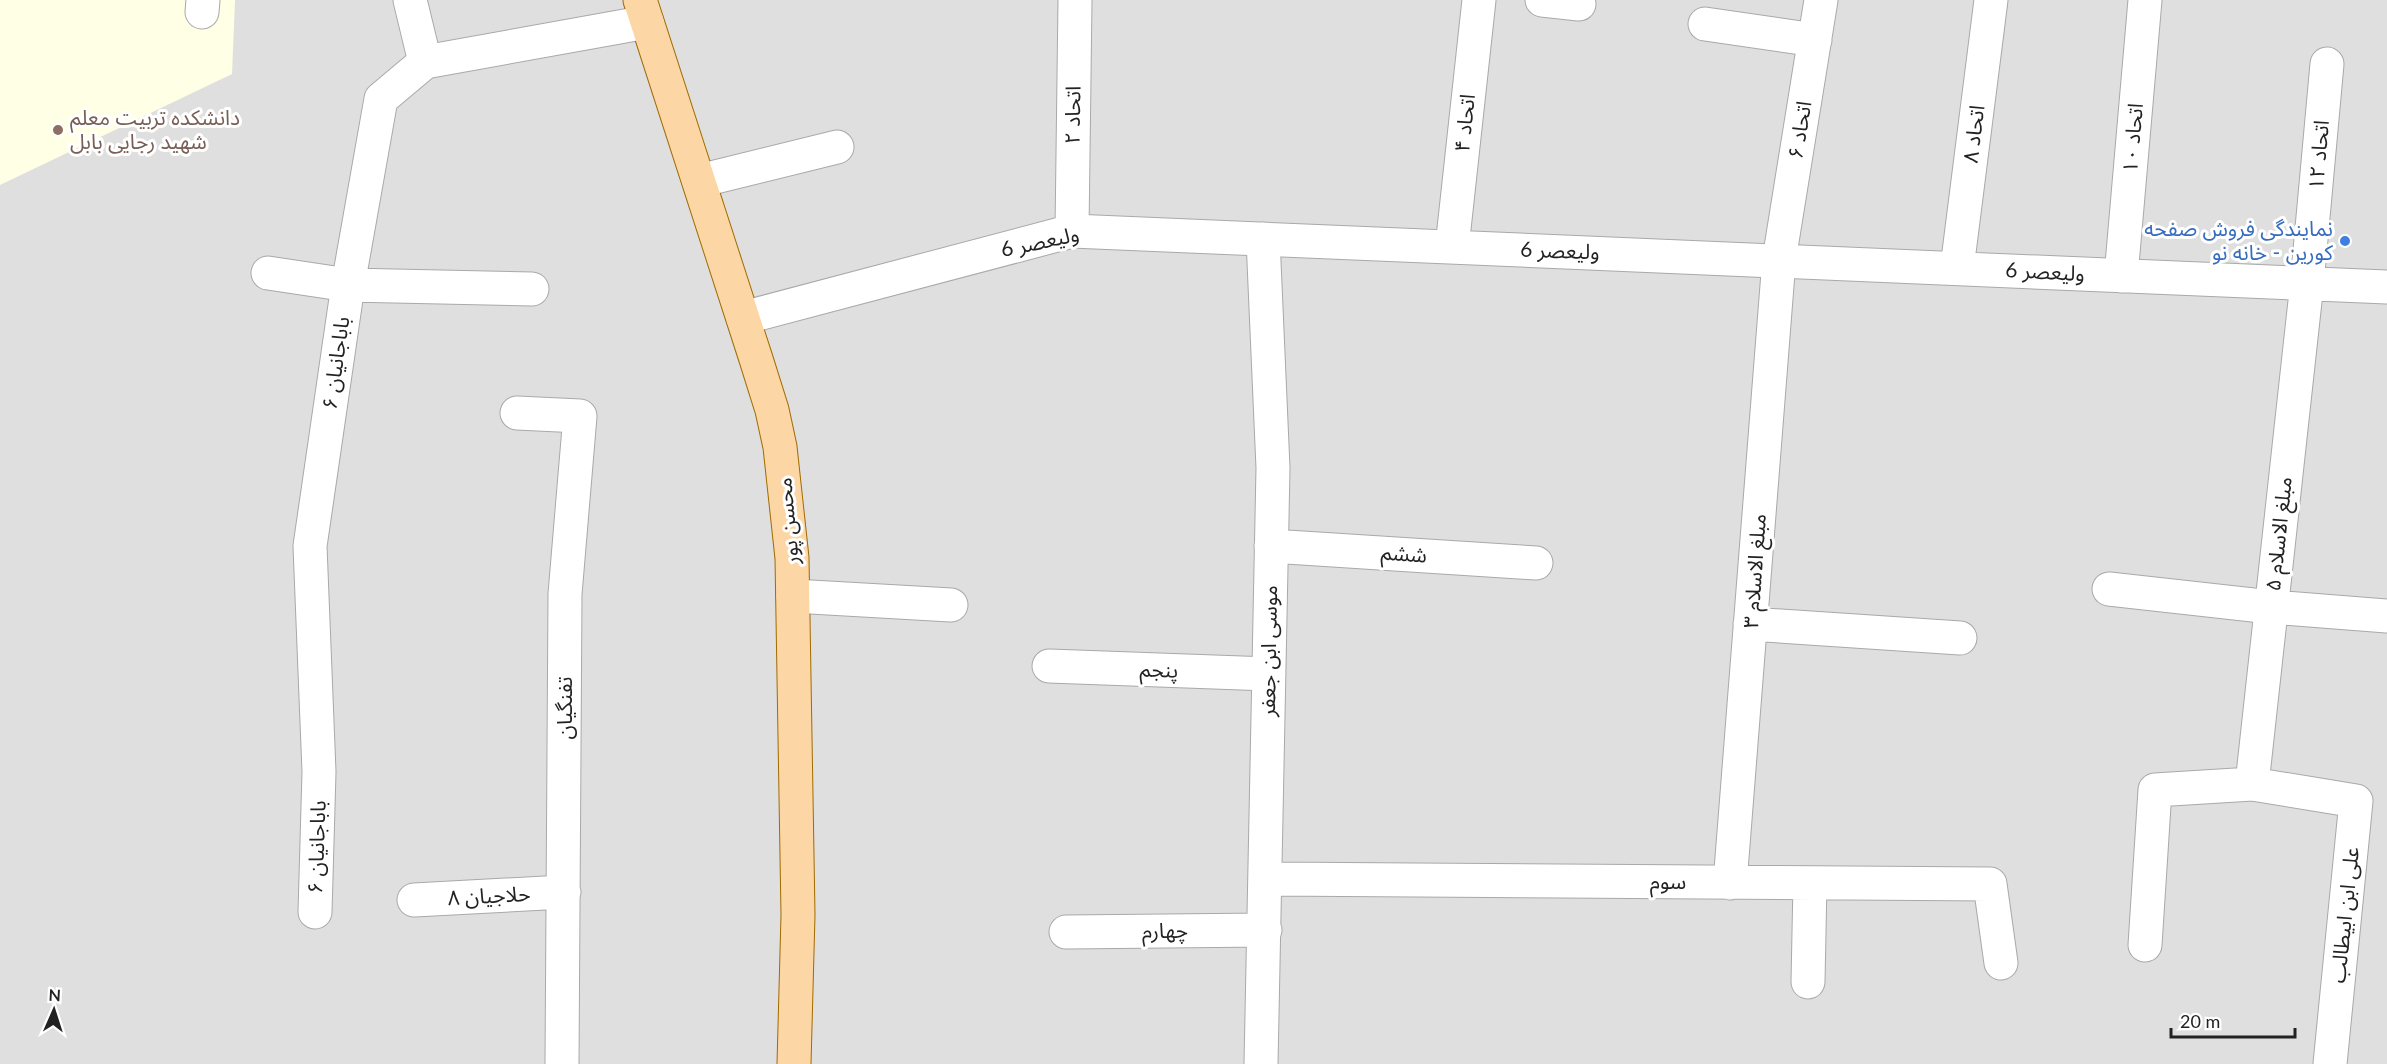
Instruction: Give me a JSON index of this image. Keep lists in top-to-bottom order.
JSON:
{
  "streets": {
    "main road": ["محسن پور"],
    "street": [
      "اتحاد ۲",
      "اتحاد ۴",
      "اتحاد ۶",
      "اتحاد ۸",
      "اتحاد ۱۰",
      "اتحاد ۱۲",
      "ولیعصر 6",
      "باباجانیان ۶",
      "مبلغ الاسلام ۵",
      "ششم",
      "مبلغ الاسلام ۳",
      "موسی ابن جعفر",
      "پنجم",
      "تفنگیان",
      "سوم",
      "حلاجیان ۸",
      "علی ابن ابیطالب",
      "چهارم"
    ]
  },
  "crossings": [
    ["اتحاد ۲", "ولیعصر 6"],
    ["اتحاد ۴", "ولیعصر 6"],
    ["اتحاد ۶", "ولیعصر 6"],
    ["اتحاد ۶", "مبلغ الاسلام ۳"],
    ["اتحاد ۸", "ولیعصر 6"],
    ["اتحاد ۱۰", "ولیعصر 6"],
    ["اتحاد ۱۲", "ولیعصر 6"],
    ["اتحاد ۱۲", "مبلغ الاسلام ۵"],
    ["ولیعصر 6", "محسن پور"],
    ["ولیعصر 6", "مبلغ الاسلام ۵"],
    ["ولیعصر 6", "مبلغ الاسلام ۳"],
    ["ولیعصر 6", "موسی ابن جعفر"],
    ["باباجانیان ۶", "محسن پور"],
    ["مبلغ الاسلام ۵", "علی ابن ابیطالب"],
    ["ششم", "موسی ابن جعفر"],
    ["مبلغ الاسلام ۳", "سوم"],
    ["موسی ابن جعفر", "پنجم"],
    ["موسی ابن جعفر", "سوم"],
    ["موسی ابن جعفر", "چهارم"],
    ["تفنگیان", "حلاجیان ۸"]
  ],
  "places": ["دانشکده تربیت معلم شهید رجایی بابل", "نمایندگی فروش صفحه کورین - خانه نو"],
  "scale_bar": "20 m",
  "north": "top"
}
